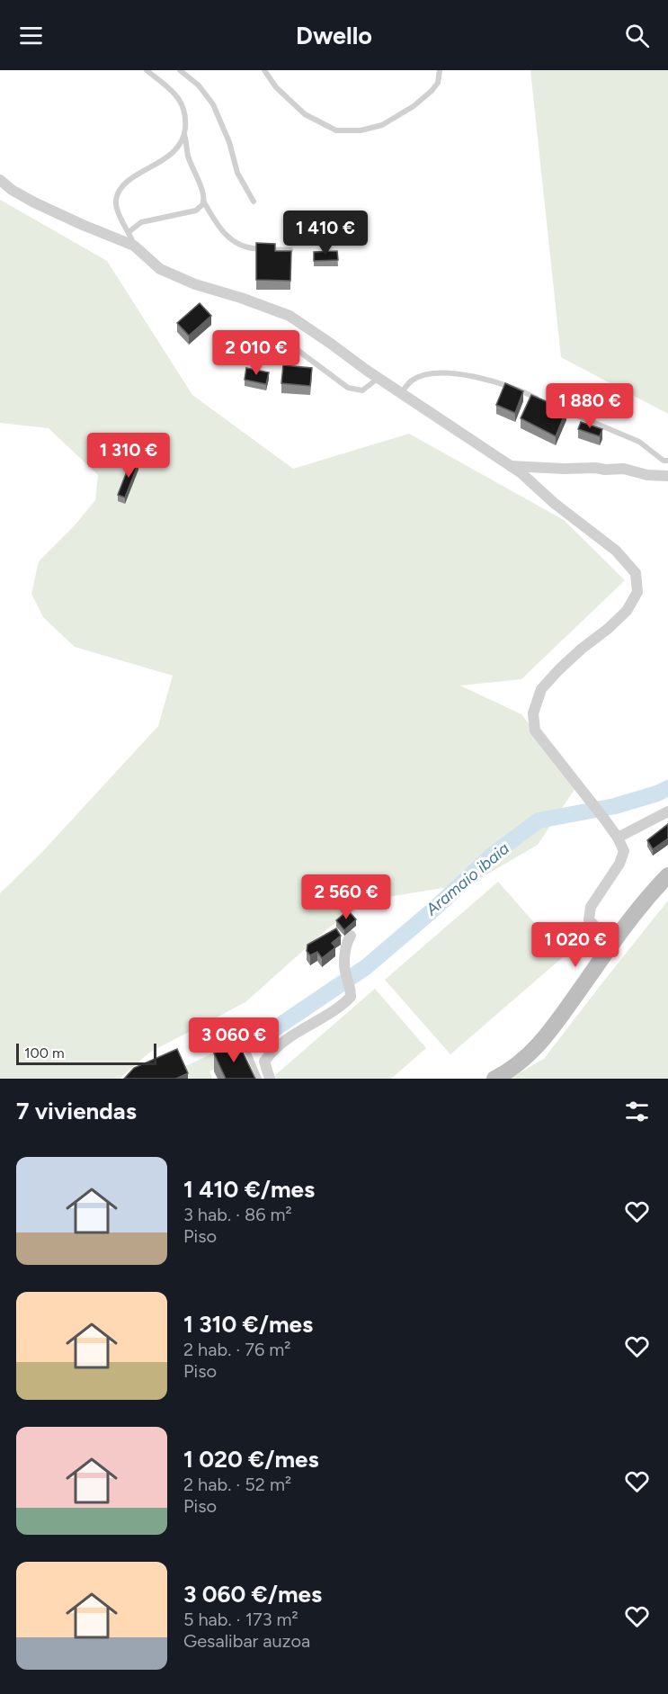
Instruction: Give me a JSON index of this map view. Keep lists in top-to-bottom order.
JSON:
{
  "water": ["Aramaio ibaia"],
  "scale_bar": "100 m",
  "page": {
    "header": "Dwello",
    "price": [
      "1 410 €",
      "2 010 €",
      "1 880 €",
      "1 310 €",
      "2 560 €",
      "1 020 €",
      "3 060 €"
    ],
    "scale": "100 m",
    "heading": "7 viviendas",
    "list": [
      {
        "name": "1 410 €/mes",
        "note": "3 hab. · 86 m² · Piso"
      },
      {
        "name": "1 310 €/mes",
        "note": "2 hab. · 76 m² · Piso"
      },
      {
        "name": "1 020 €/mes",
        "note": "2 hab. · 52 m² · Piso"
      },
      {
        "name": "3 060 €/mes",
        "note": "5 hab. · 173 m² · Gesalibar auzoa"
      }
    ]
  }
}
